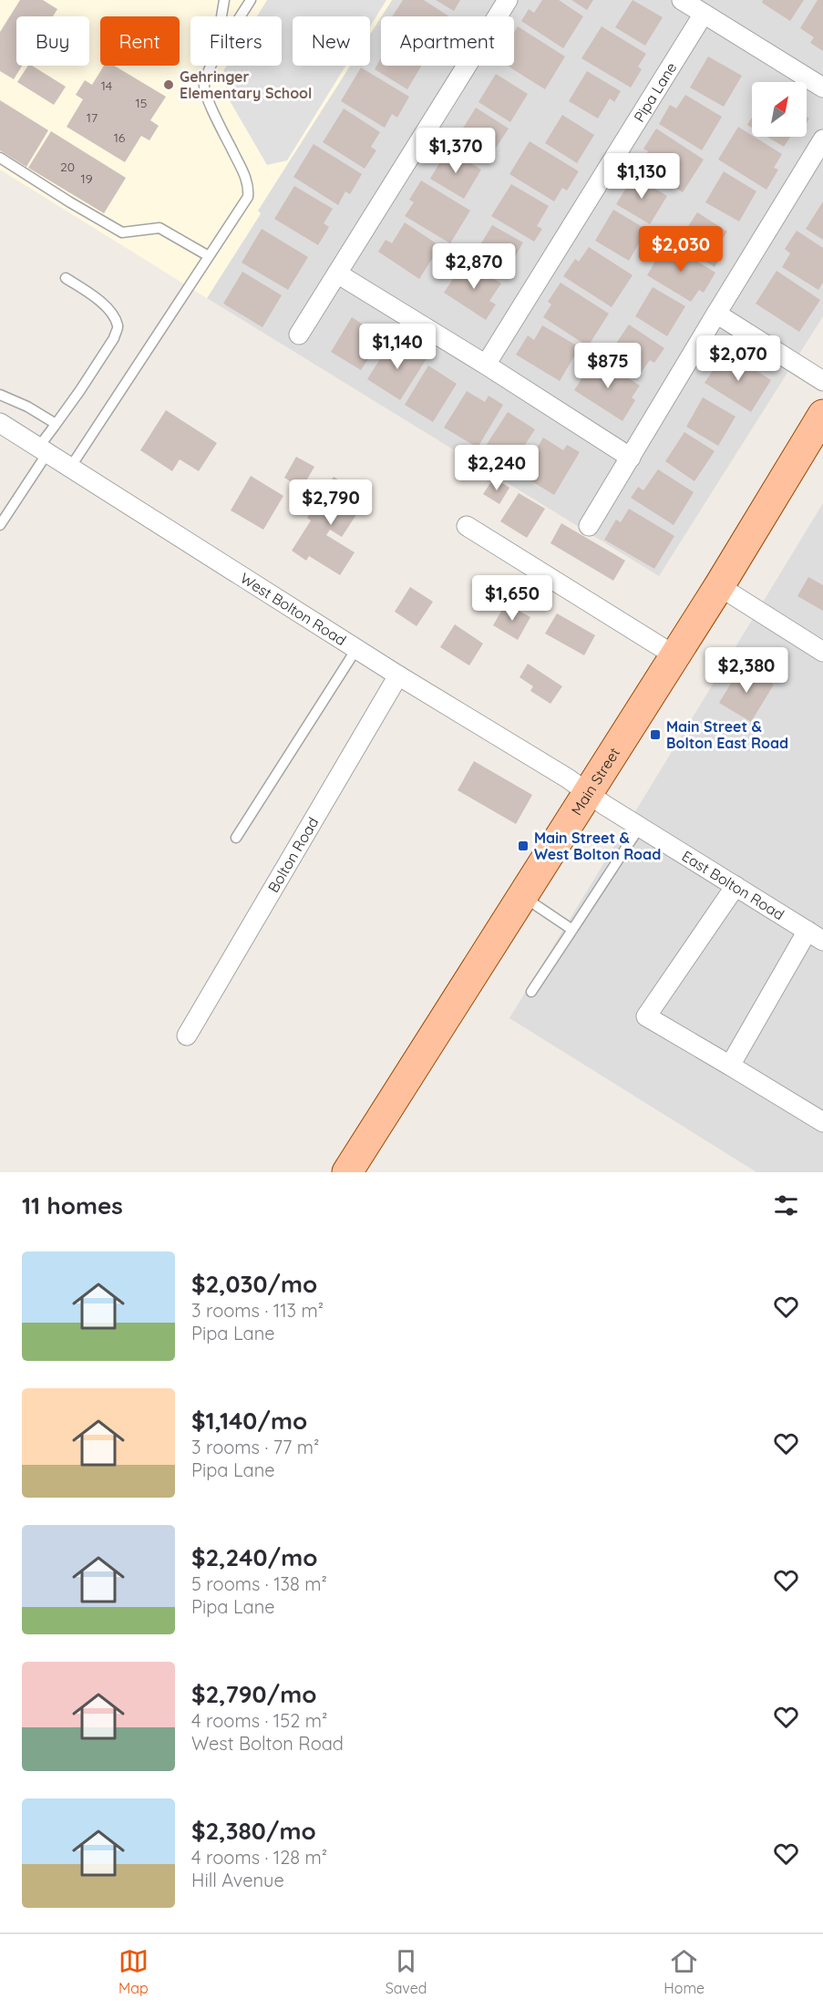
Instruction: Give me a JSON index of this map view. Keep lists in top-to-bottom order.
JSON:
{
  "streets": {
    "main road": ["Main Street"],
    "street": [
      "Pipa Lane",
      "West Bolton Road",
      "Bolton Road",
      "East Bolton Road"
    ]
  },
  "crossings": [
    ["West Bolton Road", "Main Street"],
    ["West Bolton Road", "Bolton Road"],
    ["West Bolton Road", "East Bolton Road"],
    ["Main Street", "East Bolton Road"]
  ],
  "places": {
    "other": ["Gehringer Elementary School"],
    "transit": ["Main Street & Bolton East Road", "Main Street & West Bolton Road"]
  },
  "house_numbers": [
    "14",
    "15",
    "17",
    "16",
    "20",
    "19"
  ],
  "north": "top right",
  "page": {
    "chip": [
      "Buy",
      "Rent",
      "Filters",
      "New",
      "Apartment"
    ],
    "price": [
      "$1,370",
      "$1,130",
      "$2,030",
      "$2,870",
      "$1,140",
      "$2,070",
      "$875",
      "$2,240",
      "$2,790",
      "$1,650",
      "$2,380"
    ],
    "heading": "11 homes",
    "list": [
      {
        "name": "$2,030/mo",
        "note": "3 rooms · 113 m² · Pipa Lane"
      },
      {
        "name": "$1,140/mo",
        "note": "3 rooms · 77 m² · Pipa Lane"
      },
      {
        "name": "$2,240/mo",
        "note": "5 rooms · 138 m² · Pipa Lane"
      },
      {
        "name": "$2,790/mo",
        "note": "4 rooms · 152 m² · West Bolton Road"
      },
      {
        "name": "$2,380/mo",
        "note": "4 rooms · 128 m² · Hill Avenue"
      }
    ],
    "tabs": ["Map", "Saved", "Home"]
  }
}
